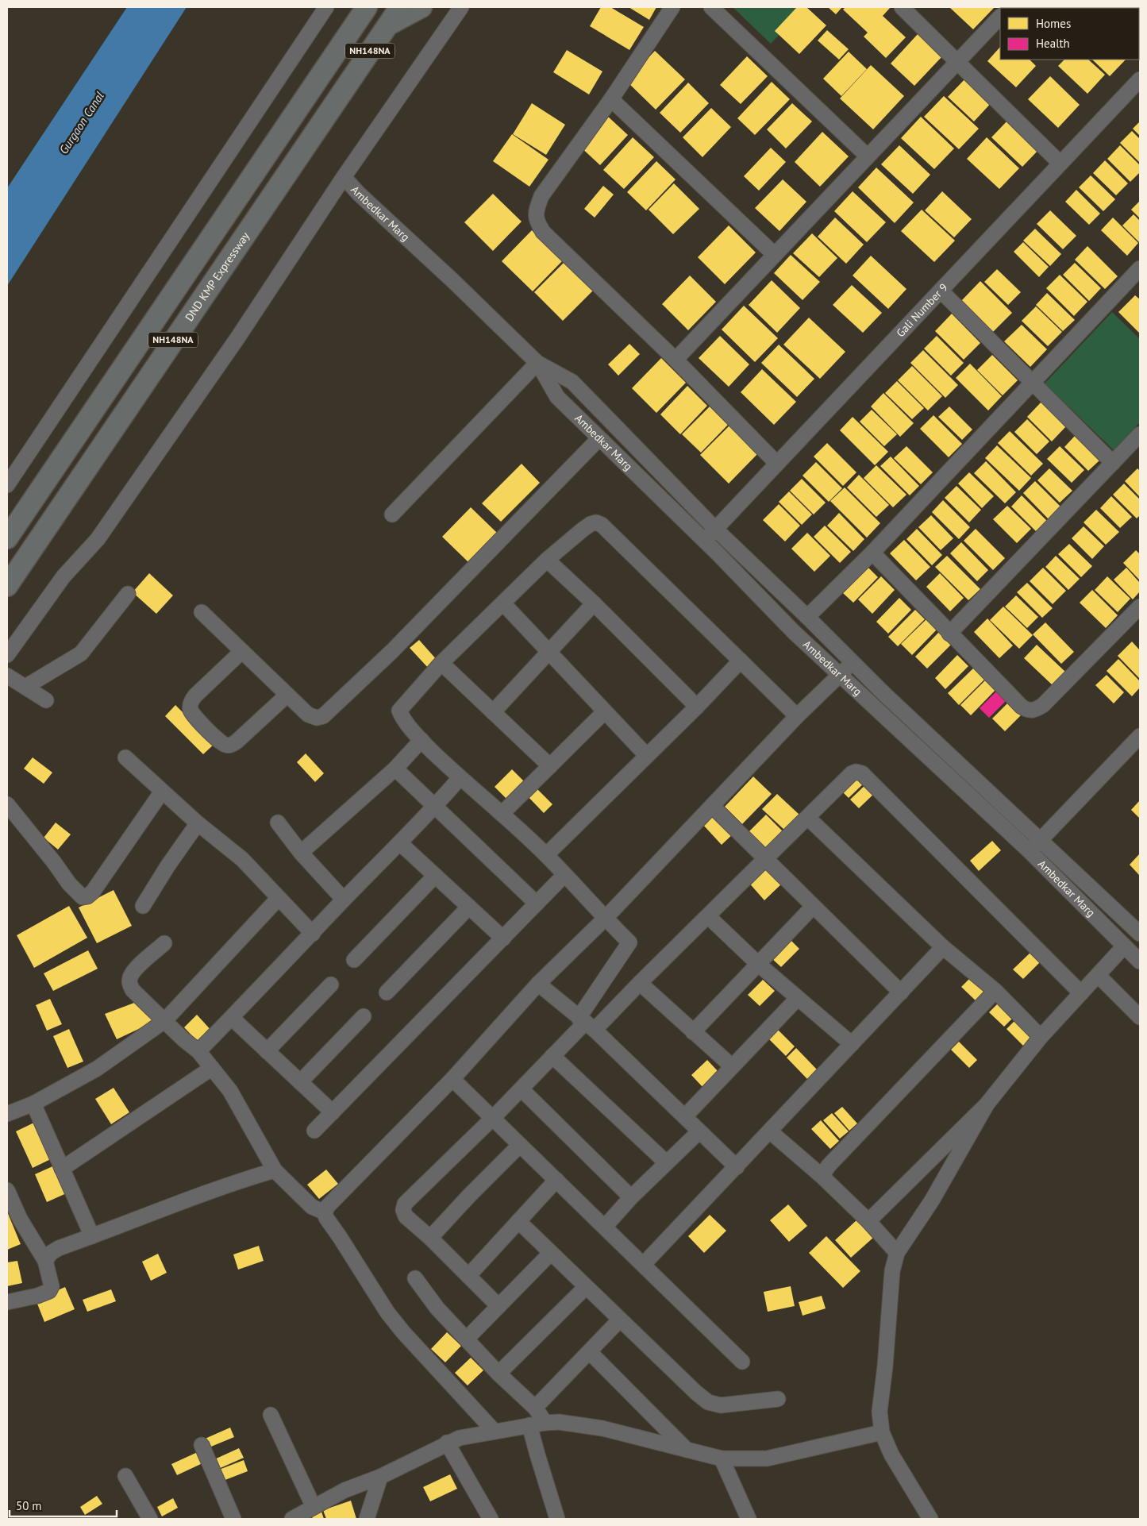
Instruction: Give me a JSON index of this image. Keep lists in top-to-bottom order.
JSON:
{
  "streets": {
    "highway": ["NH148NA", "DND KMP Expressway"],
    "street": ["Ambedkar Marg", "Gali Number 9"]
  },
  "crossings": [
    ["Ambedkar Marg", "Gali Number 9"]
  ],
  "water": ["Gurgaon Canal"],
  "legend": ["Homes", "Health"],
  "scale_bar": "50 m"
}
